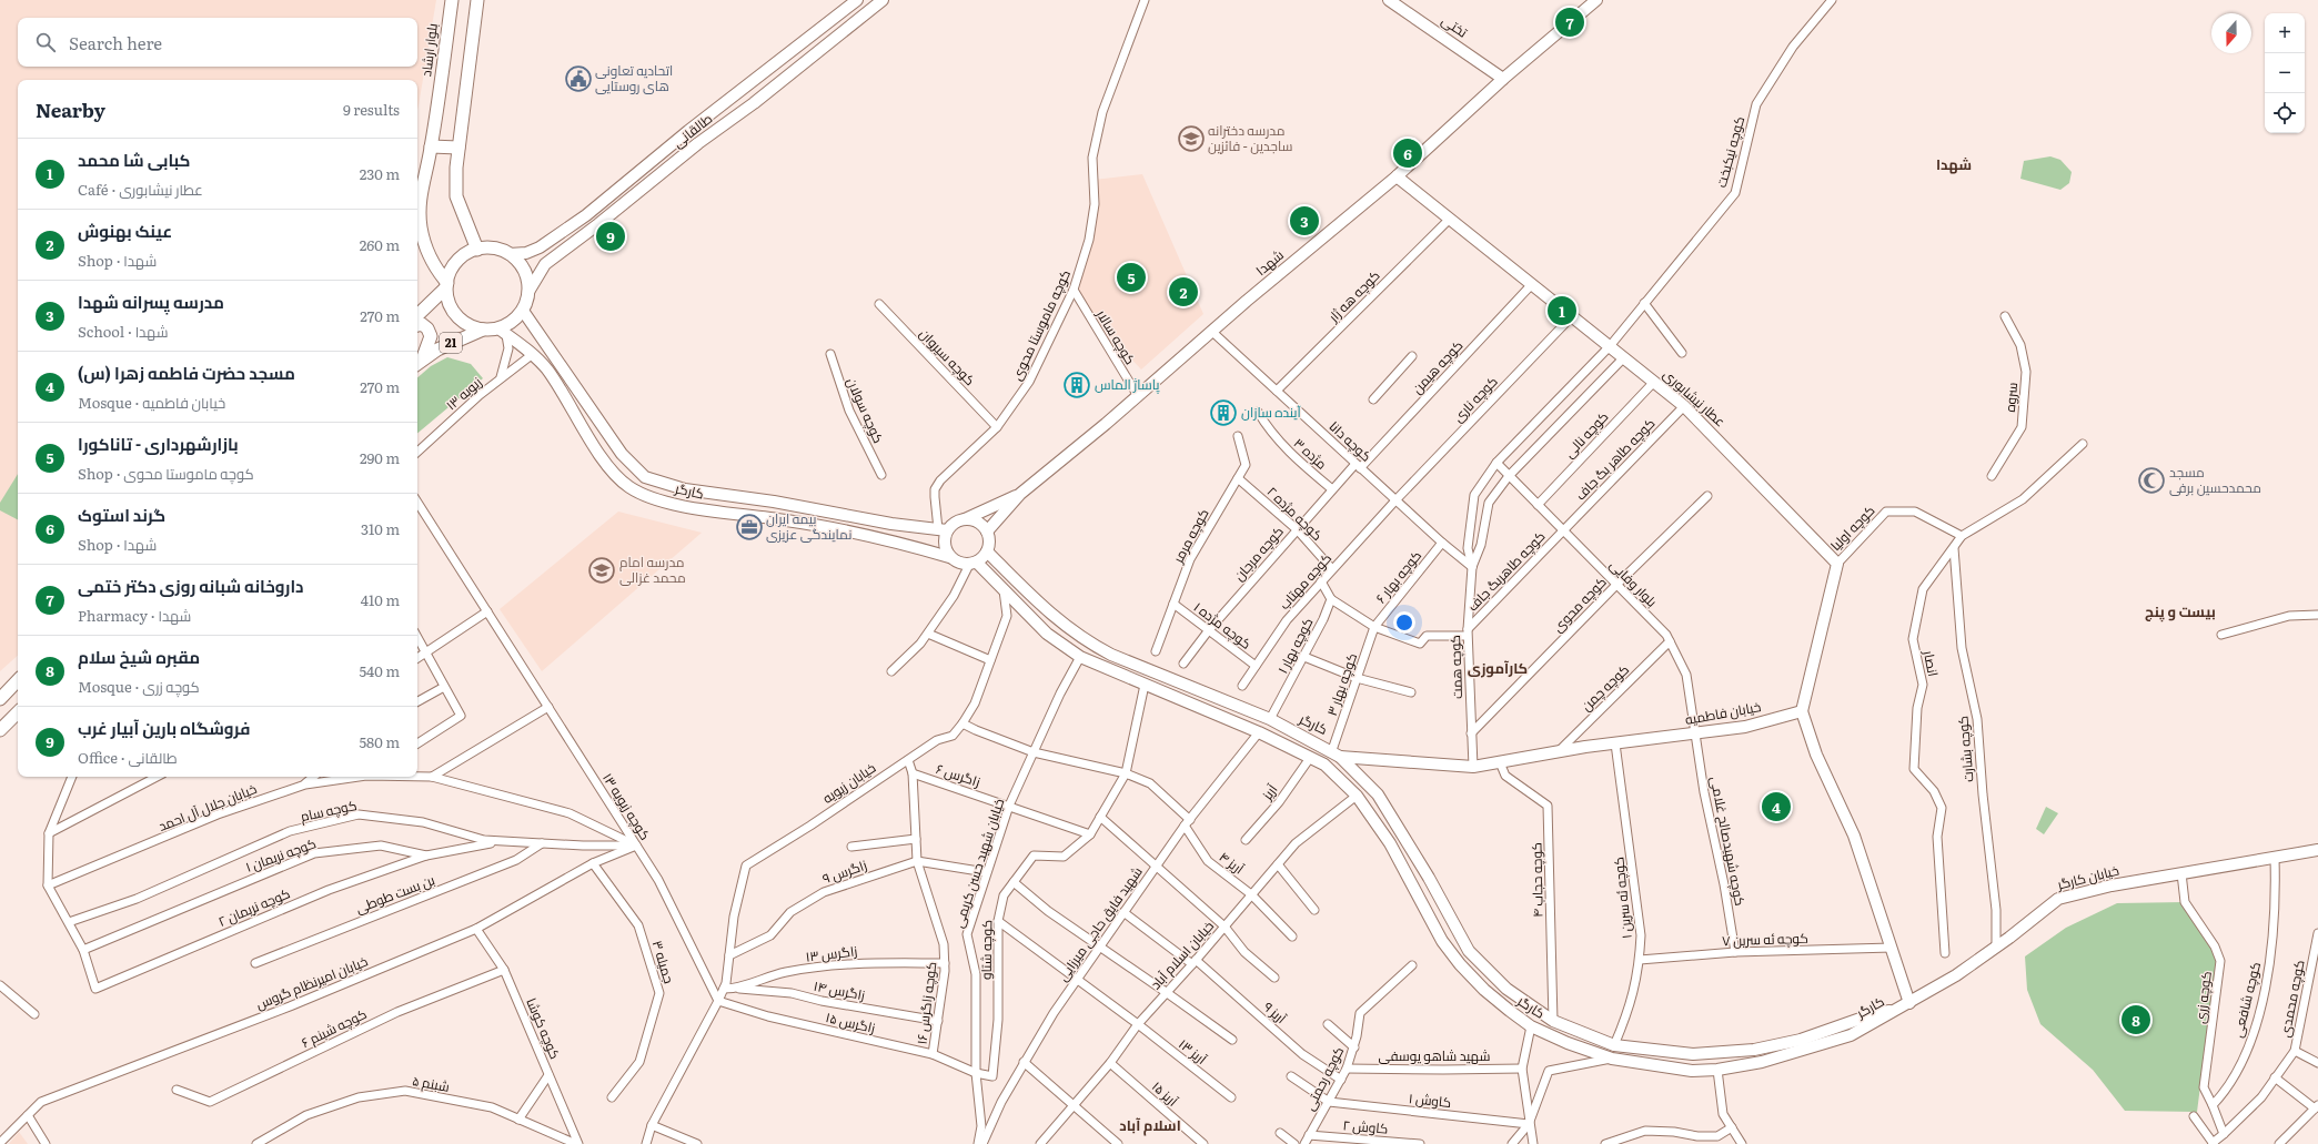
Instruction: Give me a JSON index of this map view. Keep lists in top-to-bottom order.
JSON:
{
  "streets": {
    "main road": [
      "تختی",
      "بلوار ارشاد",
      "طالقانی",
      "شهدا",
      "21",
      "عطار نیشابوری",
      "کارگر",
      "خیابان فاطمیه",
      "خیابان کارگر"
    ],
    "street": [
      "کوچه نیکبخت",
      "کوچه هه ژار",
      "کوچه ماموستا محوی",
      "کوچه سالار",
      "کوچه سیروان",
      "کوچه هیمن",
      "زیویه ۱۳",
      "سروه",
      "کوچه ناری",
      "کوچه سولان",
      "کوچه نالی",
      "کوچه دانا",
      "مژده ۳",
      "کوچه طاهر بگ جاف",
      "کوچه مژده ۲",
      "کوچه اولیا",
      "کوچه مرمر",
      "کوچه مرجان",
      "کوچه طاهربگ جاف",
      "کوچه بهار ۶",
      "کوچه مهتاب",
      "بلوار وفایی",
      "کوچه محوی",
      "کوچه مژده ۱",
      "کوچه بهار ۱",
      "انصار",
      "کوچه همت",
      "کوچه بهار ۳",
      "کوچه چمن",
      "کوچه بشارت",
      "زاگرس ۶",
      "خیابان زیویه",
      "آریز",
      "کوچه زیویه ۱۳",
      "خیابان جلال آل احمد",
      "کوچه سام",
      "کوچه شهیدصالح غلامی",
      "کوچه نریمان ۱",
      "خیابان شهید حسن کریمی",
      "آریز ۴",
      "زاگرس ۹",
      "کوچه حجاب ۴",
      "بن بست طوطی",
      "کوچه ئه سرین ۱",
      "کوچه نریمان ۲",
      "شهید فایق حاجی میرزایی",
      "کوچه ئه سرین ۷",
      "کوچه شتاو",
      "زاگرس ۱۳",
      "خیابان اسلام آباد",
      "جمیله ۳",
      "خیابان امیرنظام گروس",
      "زاگرس ۱۴",
      "کوچه زری",
      "کوچه محمدی",
      "کوچه شافعی",
      "کوچه زاگرس ۱۶",
      "آریز ۹",
      "زاگرس ۱۵",
      "کوچه شبنم ۶",
      "کوچه کوشا",
      "آریز ۱۳",
      "شهید شاهو یوسفی",
      "کوچه رحمتی",
      "شبنم ۵",
      "آریز ۱۵",
      "کاوش ۱",
      "کاوش ۲"
    ]
  },
  "crossings": [
    ["تختی", "شهدا"],
    ["بلوار ارشاد", "طالقانی"],
    ["بلوار ارشاد", "21"],
    ["بلوار ارشاد", "کارگر"],
    ["طالقانی", "21"],
    ["طالقانی", "کارگر"],
    ["کوچه نیکبخت", "عطار نیشابوری"],
    ["شهدا", "کوچه سالار"],
    ["شهدا", "عطار نیشابوری"],
    ["شهدا", "کوچه دانا"],
    ["کوچه هه ژار", "عطار نیشابوری"],
    ["کوچه هه ژار", "کوچه دانا"],
    ["کوچه ماموستا محوی", "کوچه سالار"],
    ["کوچه ماموستا محوی", "کوچه سیروان"],
    ["کوچه ماموستا محوی", "کارگر"],
    ["21", "کارگر"],
    ["کوچه هیمن", "عطار نیشابوری"],
    ["کوچه هیمن", "کوچه دانا"],
    ["کوچه هیمن", "کوچه مرجان"],
    ["زیویه ۱۳", "کارگر"],
    ["عطار نیشابوری", "کوچه ناری"],
    ["عطار نیشابوری", "کوچه نالی"],
    ["عطار نیشابوری", "کوچه طاهر بگ جاف"],
    ["عطار نیشابوری", "کوچه اولیا"],
    ["کوچه ناری", "کوچه دانا"],
    ["کوچه ناری", "کوچه مهتاب"],
    ["کوچه نالی", "بلوار وفایی"],
    ["کوچه دانا", "کوچه مرجان"],
    ["کوچه دانا", "کوچه بهار ۶"],
    ["کوچه دانا", "کوچه مهتاب"],
    ["کوچه دانا", "کوچه همت"],
    ["مژده ۳", "کوچه مرجان"],
    ["کوچه طاهر بگ جاف", "کوچه طاهربگ جاف"],
    ["کوچه طاهر بگ جاف", "بلوار وفایی"],
    ["کارگر", "کوچه بهار ۱"],
    ["کارگر", "کوچه بهار ۳"],
    ["کارگر", "خیابان فاطمیه"],
    ["کارگر", "خیابان زیویه"],
    ["کارگر", "آریز"],
    ["کارگر", "خیابان شهید حسن کریمی"],
    ["کارگر", "خیابان کارگر"],
    ["کارگر", "کوچه حجاب ۴"],
    ["کارگر", "کوچه ئه سرین ۱"],
    ["کارگر", "شهید فایق حاجی میرزایی"],
    ["کارگر", "کوچه شتاو"],
    ["کارگر", "خیابان اسلام آباد"],
    ["کوچه مژده ۲", "کوچه مرمر"],
    ["کوچه مژده ۲", "کوچه مرجان"],
    ["کوچه مژده ۲", "کوچه مهتاب"],
    ["کوچه اولیا", "انصار"],
    ["کوچه مرمر", "کوچه مژده ۱"],
    ["کوچه مرجان", "کوچه مژده ۱"],
    ["کوچه طاهربگ جاف", "بلوار وفایی"],
    ["کوچه طاهربگ جاف", "کوچه همت"],
    ["کوچه بهار ۶", "کوچه بهار ۳"],
    ["کوچه مهتاب", "کوچه مژده ۱"],
    ["بلوار وفایی", "کوچه محوی"],
    ["بلوار وفایی", "کوچه همت"],
    ["بلوار وفایی", "کوچه چمن"],
    ["بلوار وفایی", "خیابان فاطمیه"],
    ["بلوار وفایی", "کوچه شهیدصالح غلامی"],
    ["کوچه محوی", "کوچه همت"],
    ["انصار", "کوچه بشارت"],
    ["کوچه همت", "خیابان فاطمیه"],
    ["کوچه بهار ۳", "خیابان فاطمیه"],
    ["کوچه چمن", "خیابان فاطمیه"],
    ["خیابان فاطمیه", "کوچه شهیدصالح غلامی"],
    ["خیابان فاطمیه", "کوچه حجاب ۴"],
    ["خیابان فاطمیه", "کوچه ئه سرین ۱"],
    ["کوچه بشارت", "خیابان کارگر"],
    ["زاگرس ۶", "خیابان شهید حسن کریمی"],
    ["زاگرس ۶", "کوچه شتاو"],
    ["زاگرس ۶", "کوچه زاگرس ۱۶"],
    ["خیابان زیویه", "کوچه زیویه ۱۳"],
    ["خیابان زیویه", "آریز ۴"],
    ["خیابان زیویه", "زاگرس ۹"],
    ["خیابان زیویه", "زاگرس ۱۳"],
    ["خیابان زیویه", "زاگرس ۱۵"],
    ["کوچه زیویه ۱۳", "خیابان جلال آل احمد"],
    ["کوچه زیویه ۱۳", "کوچه سام"],
    ["کوچه زیویه ۱۳", "خیابان امیرنظام گروس"],
    ["کوچه زیویه ۱۳", "زاگرس ۱۵"],
    ["خیابان جلال آل احمد", "کوچه سام"],
    ["خیابان جلال آل احمد", "خیابان امیرنظام گروس"],
    ["کوچه سام", "کوچه نریمان ۱"],
    ["کوچه سام", "بن بست طوطی"],
    ["کوچه سام", "خیابان امیرنظام گروس"],
    ["کوچه شهیدصالح غلامی", "کوچه ئه سرین ۷"],
    ["کوچه نریمان ۱", "کوچه نریمان ۲"],
    ["خیابان شهید حسن کریمی", "آریز ۴"],
    ["خیابان شهید حسن کریمی", "زاگرس ۹"],
    ["خیابان شهید حسن کریمی", "کوچه شتاو"],
    ["خیابان شهید حسن کریمی", "زاگرس ۱۵"],
    ["آریز ۴", "شهید فایق حاجی میرزایی"],
    ["آریز ۴", "کوچه شتاو"],
    ["آریز ۴", "خیابان اسلام آباد"],
    ["زاگرس ۹", "کوچه زاگرس ۱۶"],
    ["خیابان کارگر", "کوچه زری"],
    ["خیابان کارگر", "کوچه شافعی"],
    ["کوچه ئه سرین ۱", "کوچه ئه سرین ۷"],
    ["شهید فایق حاجی میرزایی", "آریز ۹"],
    ["شهید فایق حاجی میرزایی", "آریز ۱۳"],
    ["کوچه شتاو", "زاگرس ۱۵"],
    ["کوچه شتاو", "آریز ۱۳"],
    ["زاگرس ۱۳", "زاگرس ۱۴"],
    ["زاگرس ۱۳", "کوچه زاگرس ۱۶"],
    ["خیابان اسلام آباد", "آریز ۹"],
    ["خیابان اسلام آباد", "آریز ۱۳"],
    ["خیابان اسلام آباد", "آریز ۱۵"],
    ["جمیله ۳", "خیابان امیرنظام گروس"],
    ["خیابان امیرنظام گروس", "کوچه کوشا"],
    ["زاگرس ۱۴", "کوچه زاگرس ۱۶"],
    ["کوچه زری", "کوچه شافعی"],
    ["کوچه زاگرس ۱۶", "زاگرس ۱۵"],
    ["آریز ۹", "کوچه رحمتی"],
    ["کوچه شبنم ۶", "کوچه کوشا"],
    ["کوچه کوشا", "شبنم ۵"],
    ["شهید شاهو یوسفی", "کوچه رحمتی"],
    ["کوچه رحمتی", "کاوش ۱"],
    ["کوچه رحمتی", "کاوش ۲"]
  ],
  "districts": [
    "شهدا",
    "بیست و پنج",
    "کارآموزی",
    "اسلام آباد"
  ],
  "places": {
    "public building": ["اتحادیه تعاونی های روستایی"],
    "school or university": ["مدرسه دخترانه ساجدین - فائزین", "مدرسه امام محمد غزالی"],
    "building": ["پاساژ الماس", "آینده سازان"],
    "mosque": ["مسجد محمدحسین برفی"],
    "office": ["بیمه ایران نمایندگی عزیزی"]
  },
  "north": "bottom",
  "page": {
    "pins": [
      "7",
      "6",
      "3",
      "9",
      "5",
      "2",
      "1",
      "4",
      "8"
    ],
    "map_buttons": ["+", "−"],
    "search": "Search here",
    "heading": ["Nearby", "9 results"],
    "list": [
      {
        "mark": "1",
        "name": "کبابی شا محمد",
        "note": "Café · عطار نیشابوری",
        "value": "230 m"
      },
      {
        "mark": "2",
        "name": "عینک بهنوش",
        "note": "Shop · شهدا",
        "value": "260 m"
      },
      {
        "mark": "3",
        "name": "مدرسه پسرانه شهدا",
        "note": "School · شهدا",
        "value": "270 m"
      },
      {
        "mark": "4",
        "name": "مسجد حضرت فاطمه زهرا (س)",
        "note": "Mosque · خیابان فاطمیه",
        "value": "270 m"
      },
      {
        "mark": "5",
        "name": "بازارشهرداری - تاناکورا",
        "note": "Shop · کوچه ماموستا محوی",
        "value": "290 m"
      },
      {
        "mark": "6",
        "name": "گرند استوک",
        "note": "Shop · شهدا",
        "value": "310 m"
      },
      {
        "mark": "7",
        "name": "داروخانه شبانه روزی دکتر ختمی",
        "note": "Pharmacy · شهدا",
        "value": "410 m"
      },
      {
        "mark": "8",
        "name": "مقبره شیخ سلام",
        "note": "Mosque · کوچه زری",
        "value": "540 m"
      },
      {
        "mark": "9",
        "name": "فروشگاه بارین آبیار غرب",
        "note": "Office · طالقانی",
        "value": "580 m"
      }
    ]
  }
}
